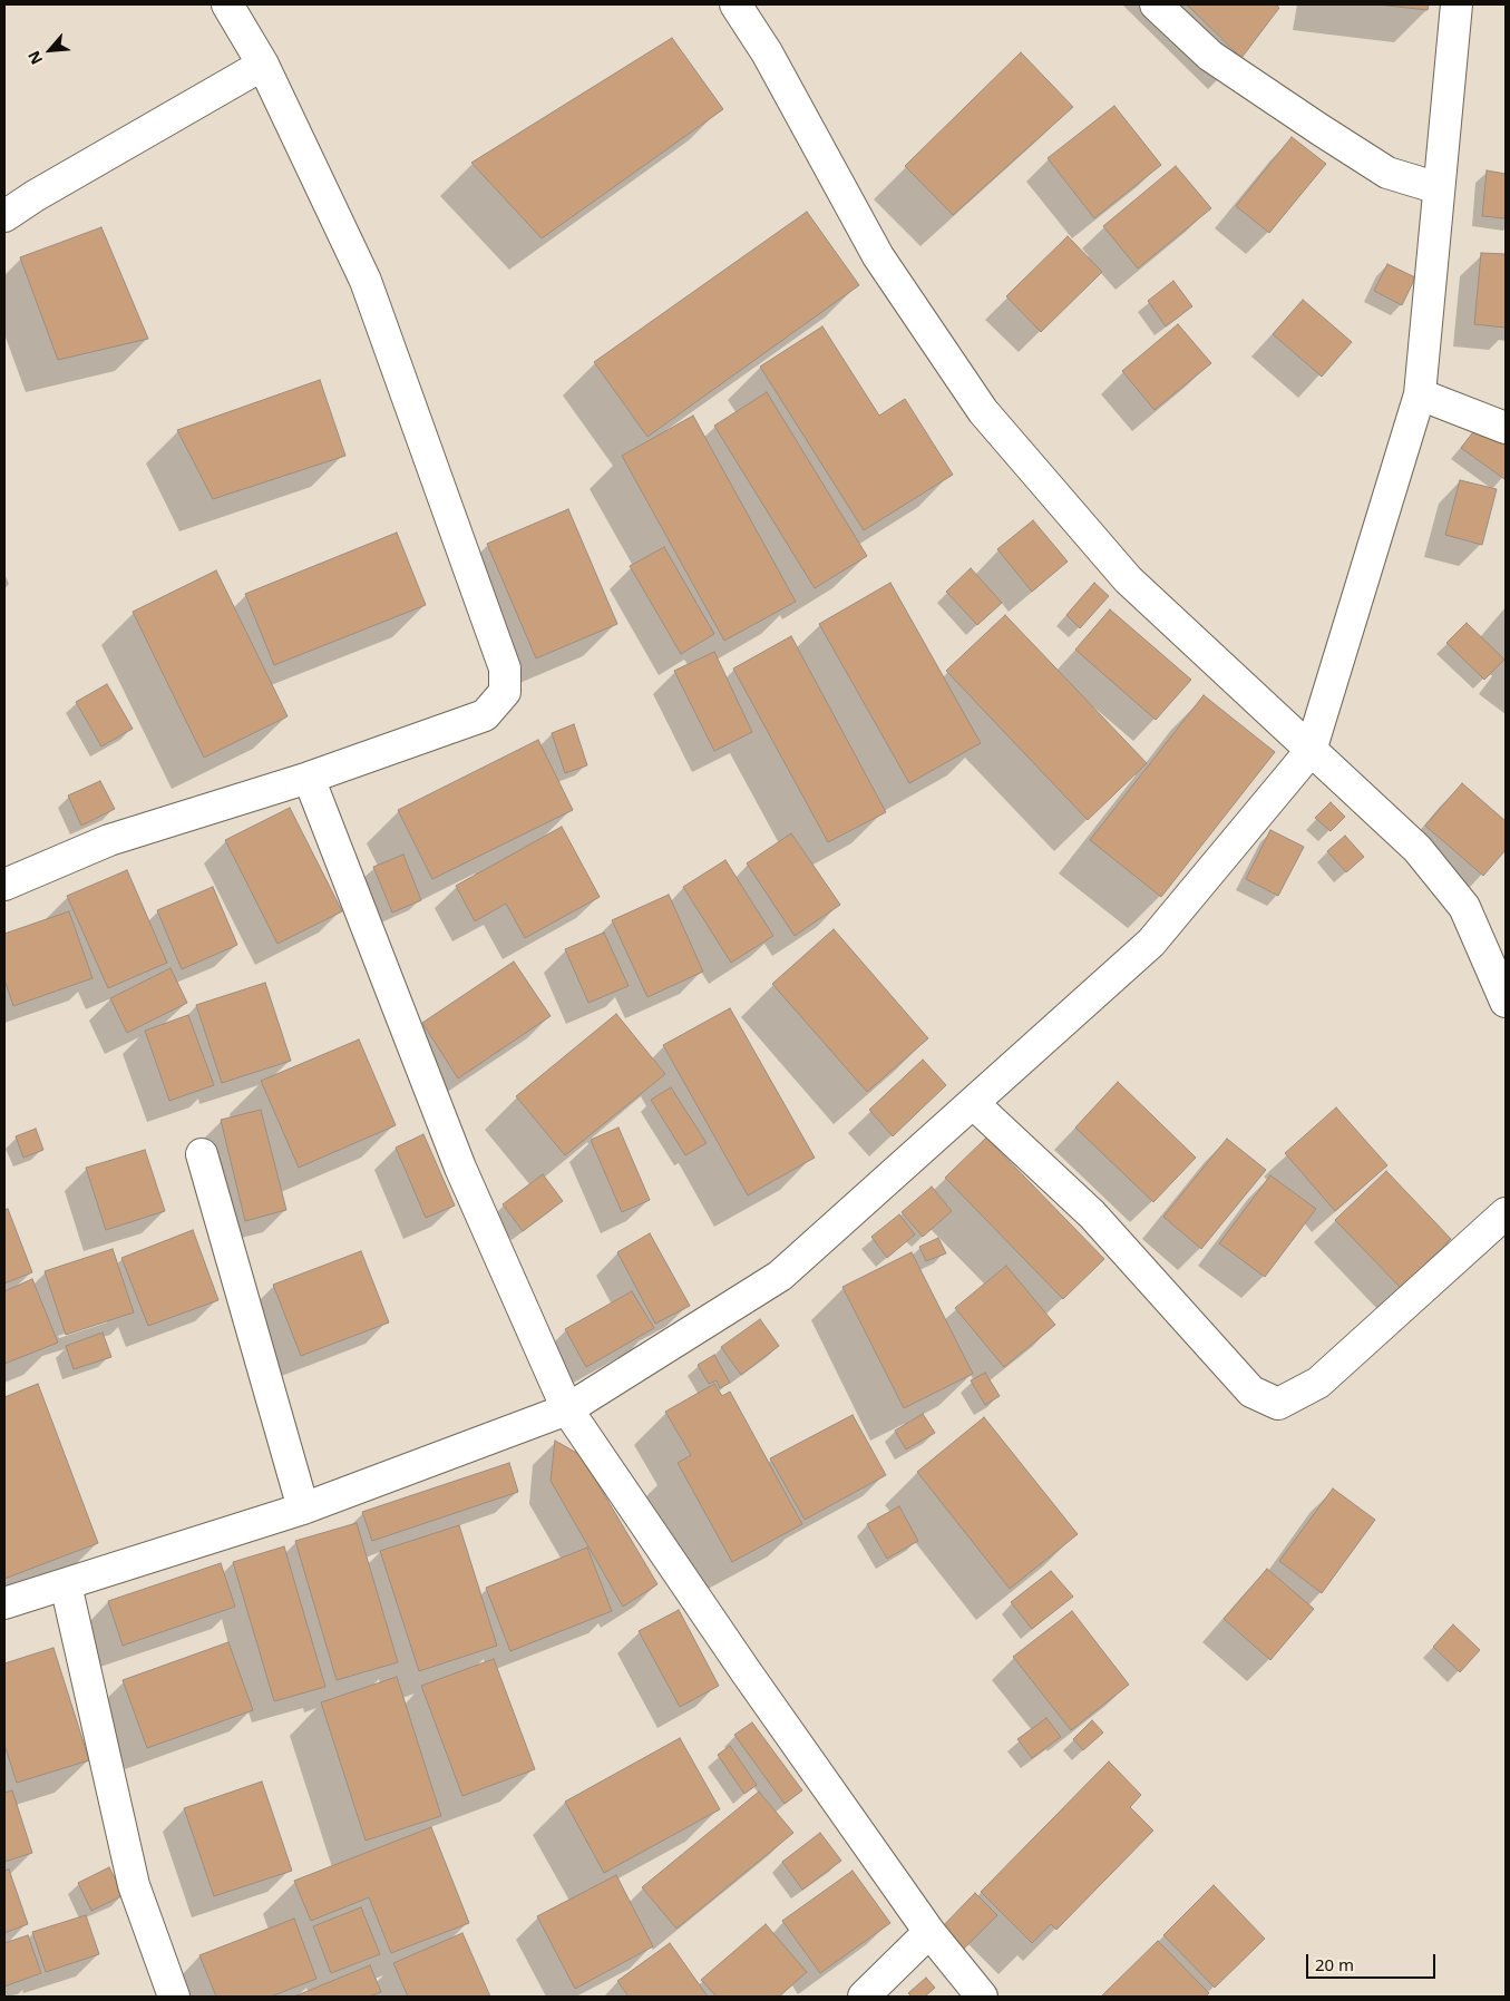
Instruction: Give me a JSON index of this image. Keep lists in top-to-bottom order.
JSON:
{
  "scale_bar": "20 m",
  "north": "bottom left"
}
